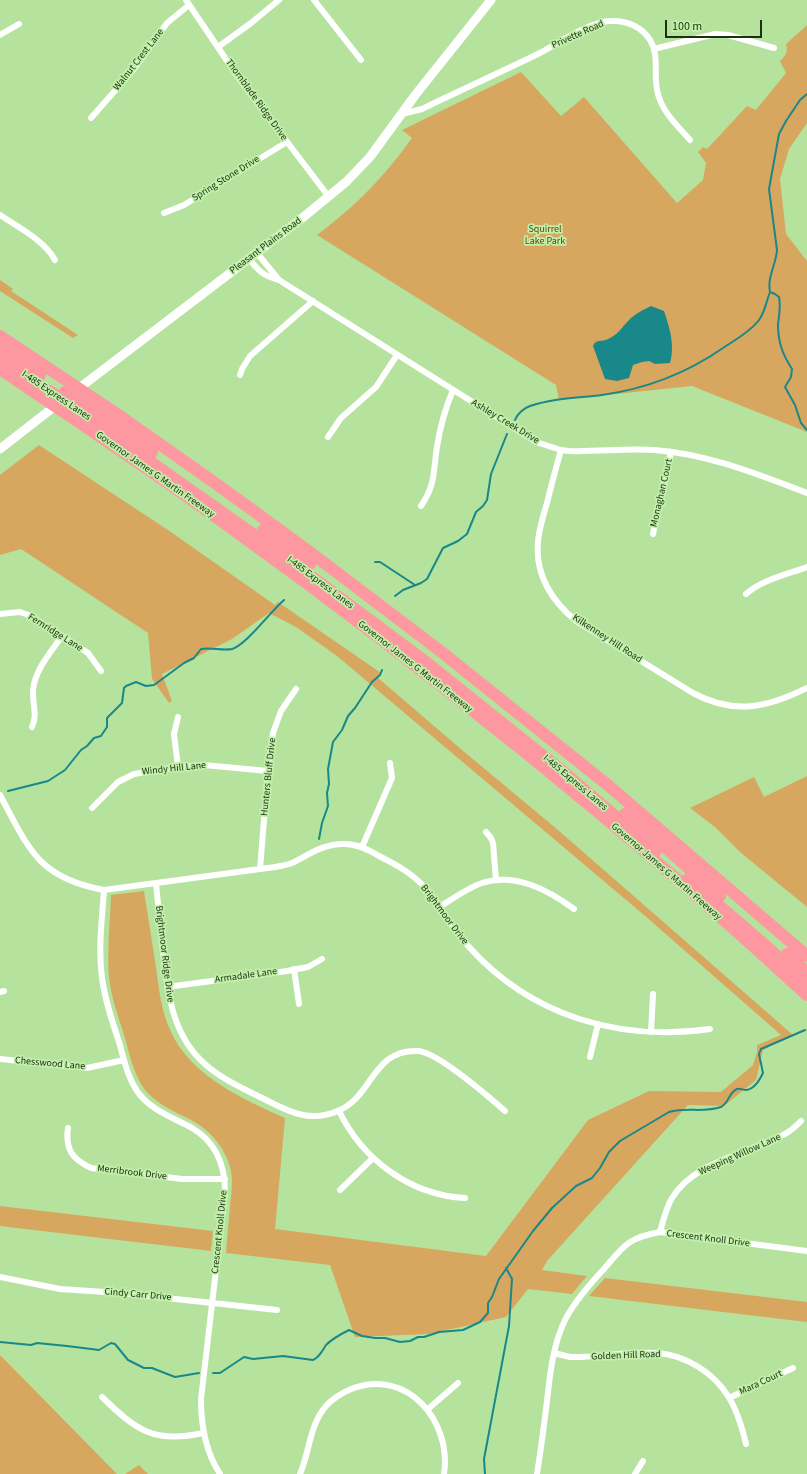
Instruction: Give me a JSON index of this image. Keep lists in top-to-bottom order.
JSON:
{
  "streets": {
    "highway": ["I-485 Express Lanes", "Governor James G Martin Freeway"],
    "street": [
      "Privette Road",
      "Walnut Crest Lane",
      "Thornblade Ridge Drive",
      "Spring Stone Drive",
      "Pleasant Plains Road",
      "Ashley Creek Drive",
      "Monaghan Court",
      "Fernridge Lane",
      "Kilkenney Hill Road",
      "Windy Hill Lane",
      "Hunters Bluff Drive",
      "Brightmoor Drive",
      "Brightmoor Ridge Drive",
      "Armadale Lane",
      "Chesswood Lane",
      "Weeping Willow Lane",
      "Merribrook Drive",
      "Crescent Knoll Drive",
      "Cindy Carr Drive",
      "Golden Hill Road",
      "Mara Court"
    ]
  },
  "crossings": [
    ["Privette Road", "Pleasant Plains Road"],
    ["Walnut Crest Lane", "Thornblade Ridge Drive"],
    ["Thornblade Ridge Drive", "Spring Stone Drive"],
    ["Thornblade Ridge Drive", "Pleasant Plains Road"],
    ["Pleasant Plains Road", "Ashley Creek Drive"],
    ["Ashley Creek Drive", "Monaghan Court"],
    ["Ashley Creek Drive", "Kilkenney Hill Road"],
    ["Windy Hill Lane", "Hunters Bluff Drive"],
    ["Hunters Bluff Drive", "Brightmoor Drive"],
    ["Brightmoor Drive", "Brightmoor Ridge Drive"],
    ["Brightmoor Drive", "Crescent Knoll Drive"],
    ["Brightmoor Ridge Drive", "Armadale Lane"],
    ["Chesswood Lane", "Crescent Knoll Drive"],
    ["Weeping Willow Lane", "Crescent Knoll Drive"],
    ["Merribrook Drive", "Crescent Knoll Drive"],
    ["Crescent Knoll Drive", "Cindy Carr Drive"],
    ["Crescent Knoll Drive", "Golden Hill Road"],
    ["Golden Hill Road", "Mara Court"]
  ],
  "parks": ["Squirrel Lake Park"],
  "scale_bar": "100 m"
}
